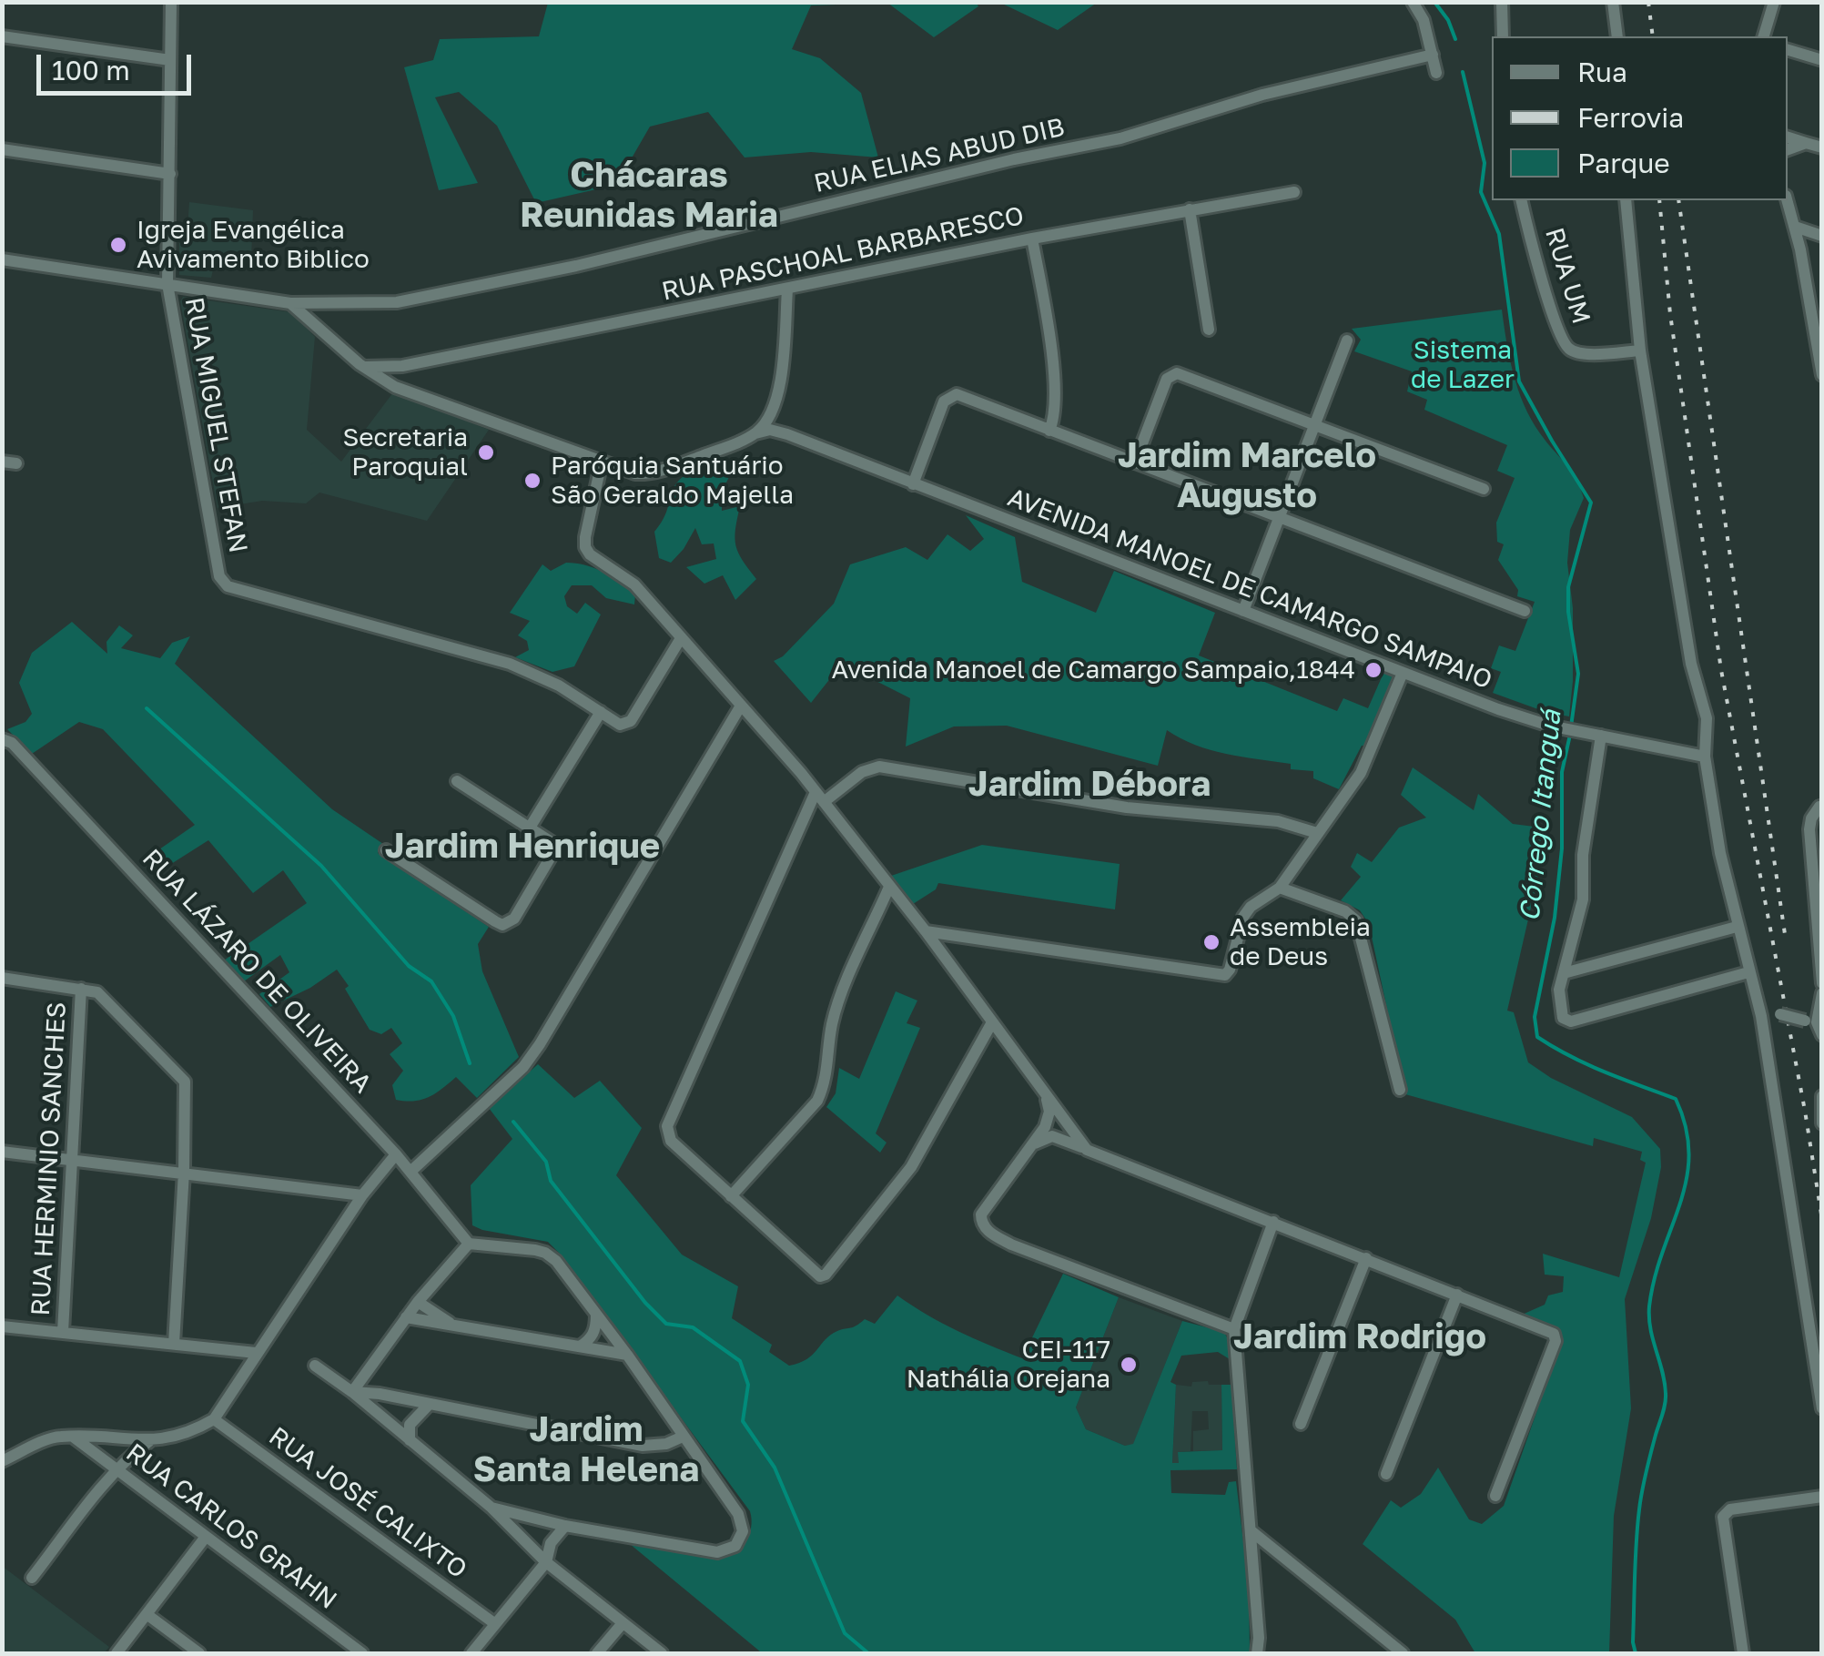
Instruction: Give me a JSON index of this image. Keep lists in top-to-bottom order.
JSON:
{
  "streets": {
    "street": [
      "RUA ELIAS ABUD DIB",
      "RUA PASCHOAL BARBARESCO",
      "RUA UM",
      "RUA MIGUEL STEFAN",
      "AVENIDA MANOEL DE CAMARGO SAMPAIO",
      "RUA LÁZARO DE OLIVEIRA",
      "RUA HERMINIO SANCHES",
      "RUA JOSÉ CALIXTO",
      "RUA CARLOS GRAHN"
    ]
  },
  "crossings": [
    ["RUA ELIAS ABUD DIB", "AVENIDA MANOEL DE CAMARGO SAMPAIO"],
    ["RUA PASCHOAL BARBARESCO", "AVENIDA MANOEL DE CAMARGO SAMPAIO"]
  ],
  "districts": [
    "Chácaras Reunidas Maria",
    "Jardim Marcelo Augusto",
    "Jardim Débora",
    "Jardim Henrique",
    "Jardim Rodrigo",
    "Jardim Santa Helena"
  ],
  "water": ["Córrego Itanguá"],
  "parks": ["Sistema de Lazer"],
  "places": [
    "Igreja Evangélica Avivamento Biblico",
    "Secretaria Paroquial",
    "Paróquia Santuário São Geraldo Majella",
    "Avenida Manoel de Camargo Sampaio,1844",
    "Assembleia de Deus",
    "CEI-117 Nathália Orejana"
  ],
  "legend": ["Rua", "Ferrovia", "Parque"],
  "scale_bar": "100 m"
}
